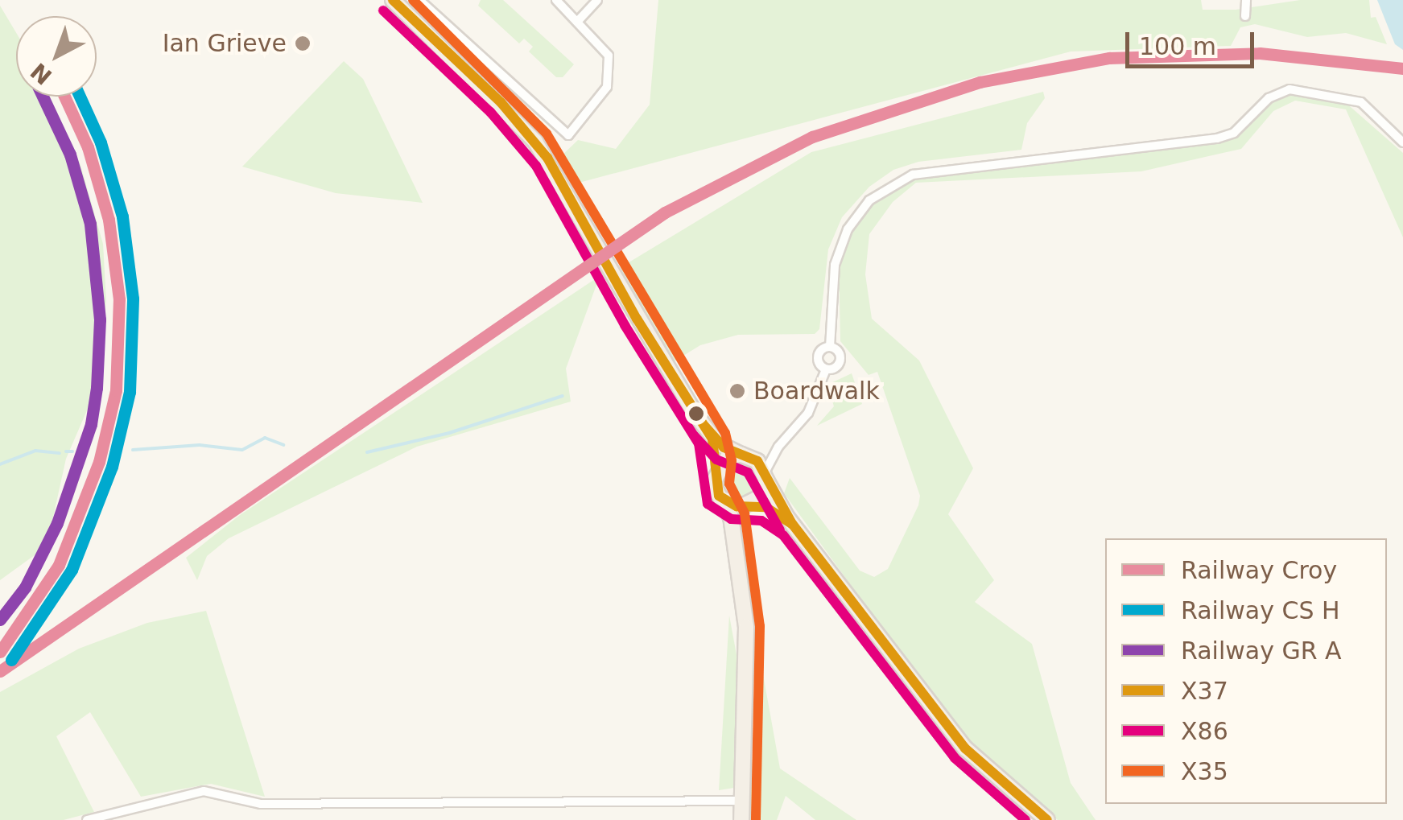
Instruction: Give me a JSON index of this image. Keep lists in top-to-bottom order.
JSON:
{
  "places": ["Ian Grieve", "Boardwalk"],
  "lines": [
    "transit line X37",
    "transit line X35",
    "transit line X86",
    "rail line Croy"
  ],
  "legend": [
    "Railway Croy",
    "Railway CS H",
    "Railway GR A",
    "X37",
    "X86",
    "X35"
  ],
  "scale_bar": "100 m",
  "north": "bottom left"
}
